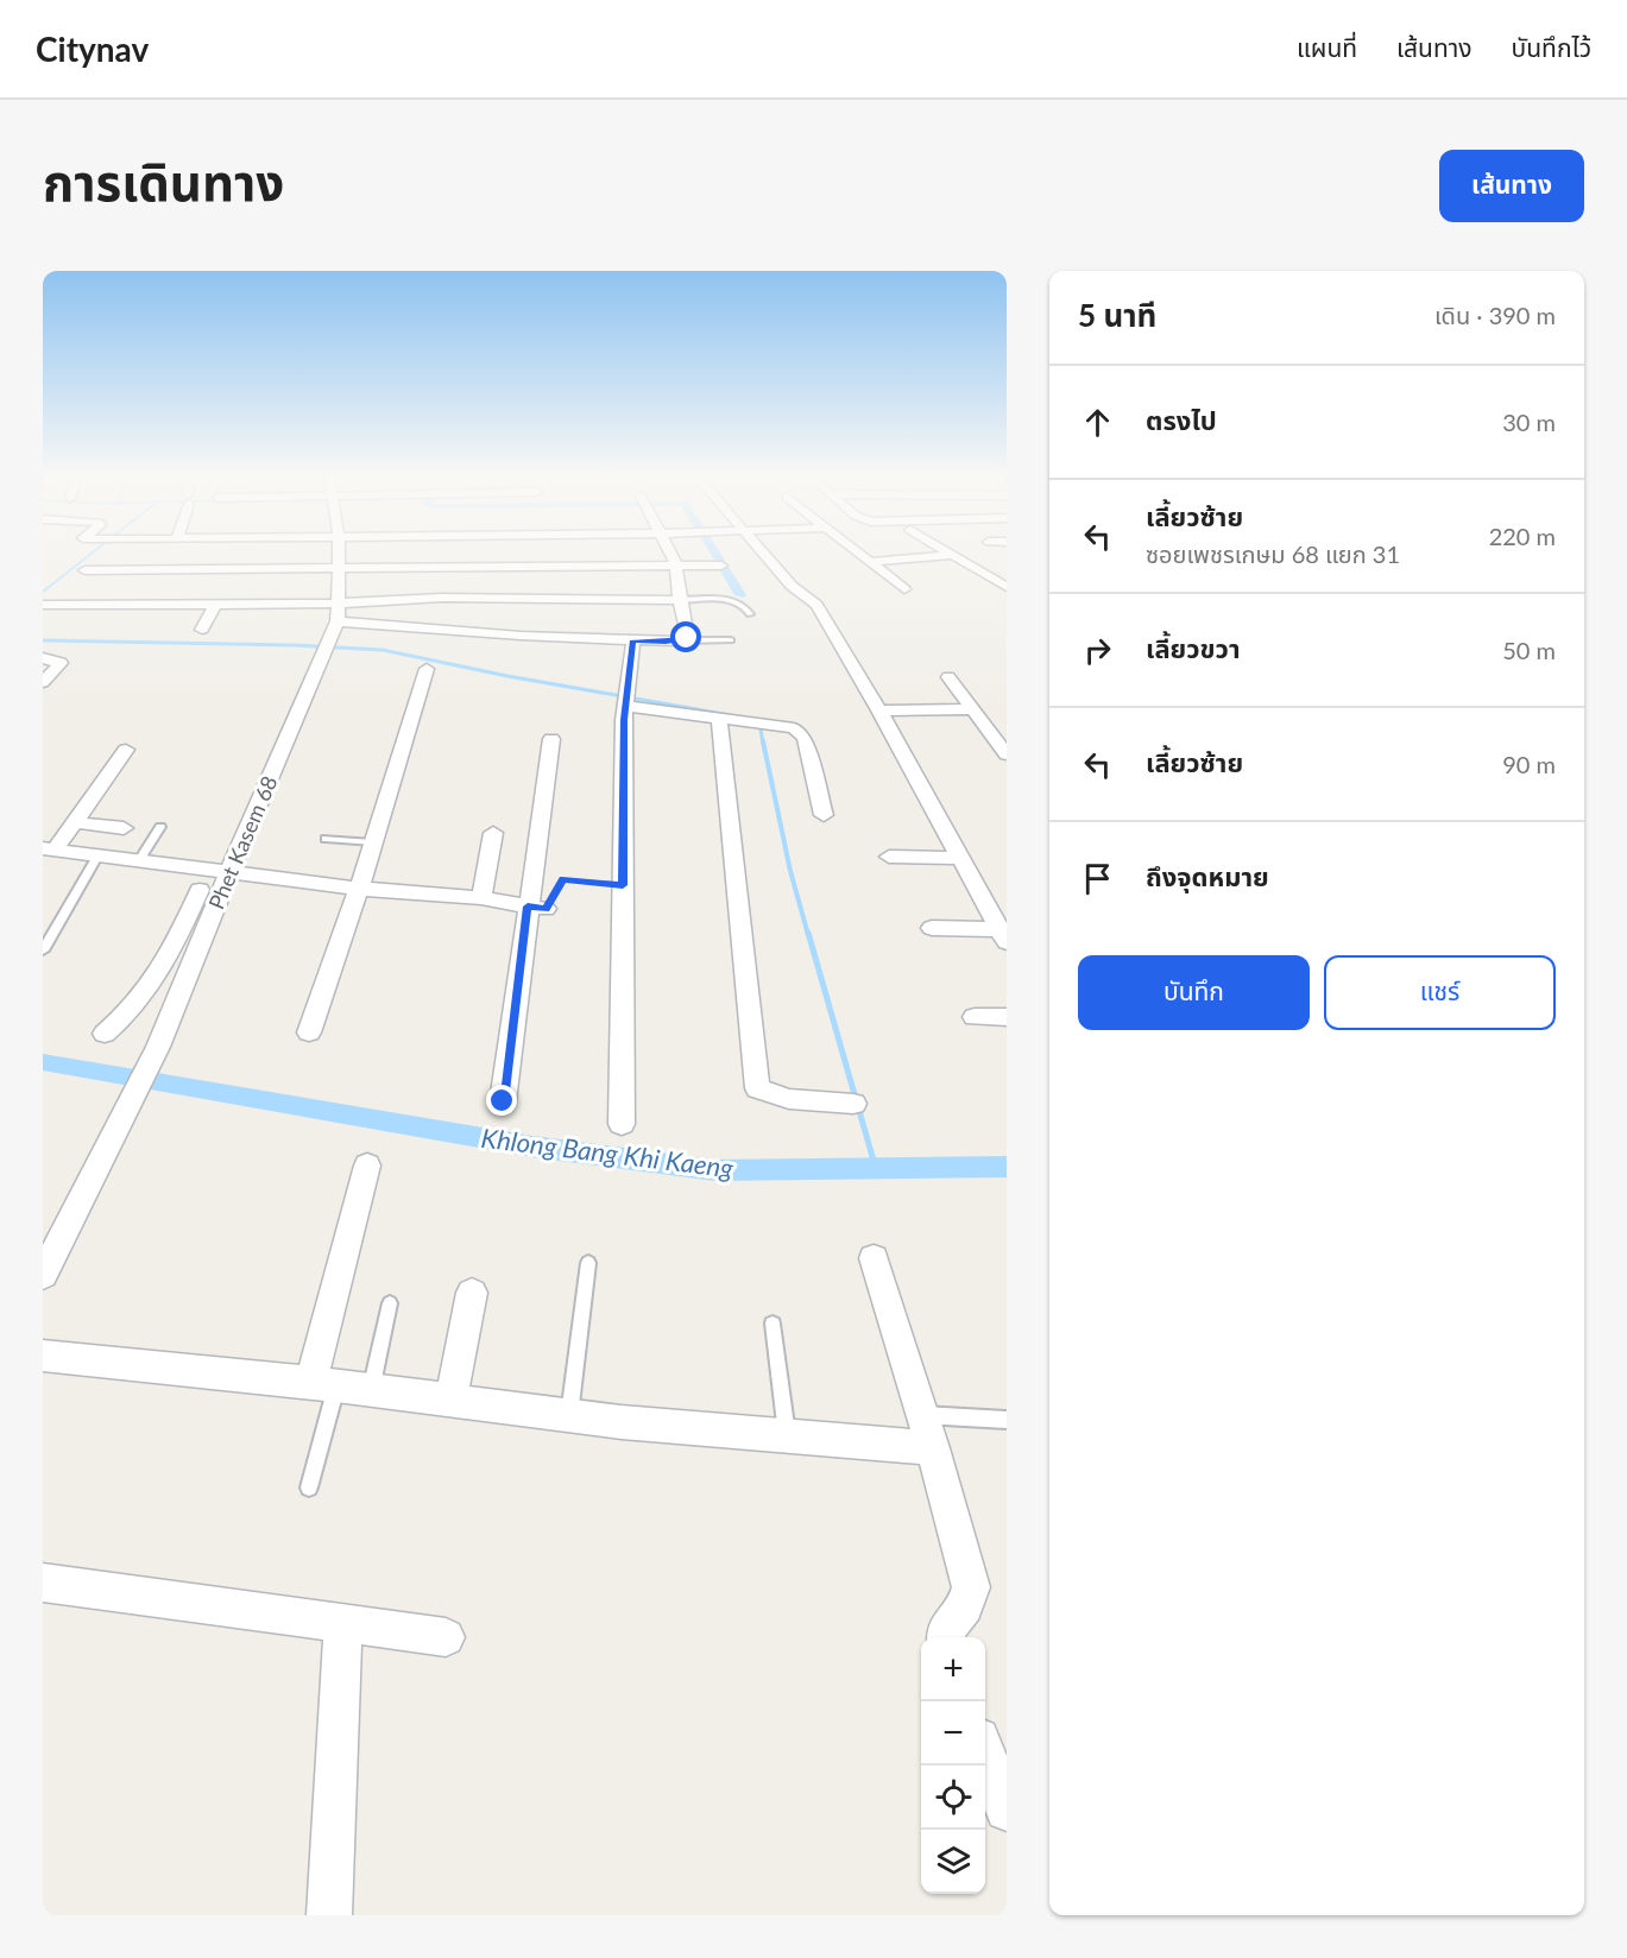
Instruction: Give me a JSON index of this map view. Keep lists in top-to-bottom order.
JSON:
{
  "streets": {
    "street": ["Phet Kasem 68"]
  },
  "water": ["Khlong Bang Khi Kaeng"],
  "page": {
    "header": "Citynav",
    "nav": ["แผนที่", "เส้นทาง", "บันทึกไว้"],
    "title": "การเดินทาง",
    "buttons": [
      "เส้นทาง",
      ["บันทึก", "แชร์"]
    ],
    "heading": ["5 นาที", "เดิน · 390 m"],
    "list": [
      ["ตรงไป", "30 m"],
      ["เลี้ยวซ้าย", "ซอยเพชรเกษม 68 แยก 31", "220 m"],
      ["เลี้ยวขวา", "50 m"],
      ["เลี้ยวซ้าย", "90 m"],
      "ถึงจุดหมาย"
    ],
    "map_buttons": ["+", "−"]
  }
}
